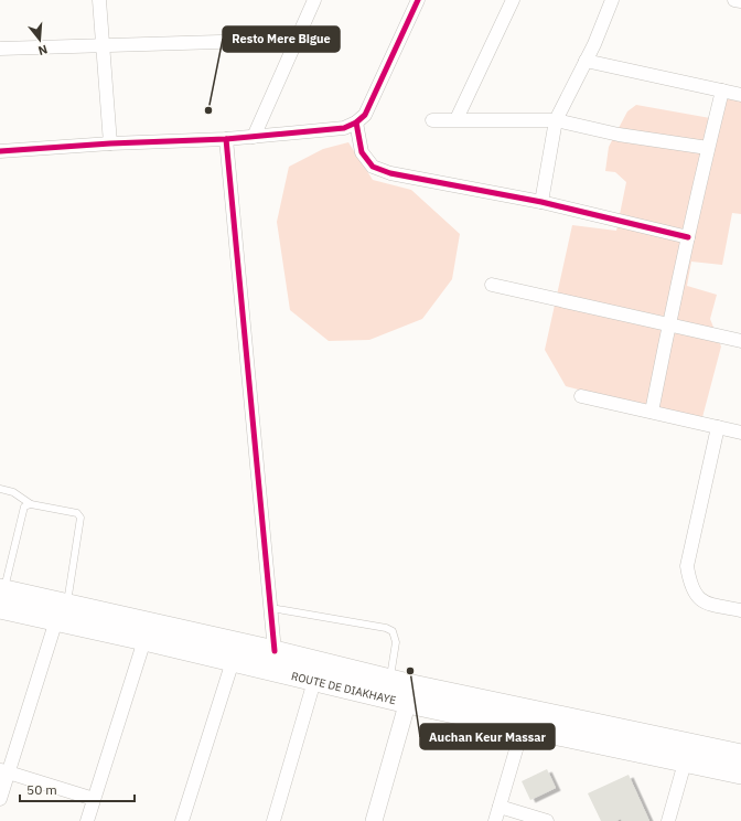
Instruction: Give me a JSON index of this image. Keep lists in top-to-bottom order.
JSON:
{
  "streets": {
    "main road": ["ROUTE DE DIAKHAYE"]
  },
  "places": ["Resto Mere Bigue", "Auchan Keur Massar"],
  "scale_bar": "50 m",
  "north": "bottom"
}
